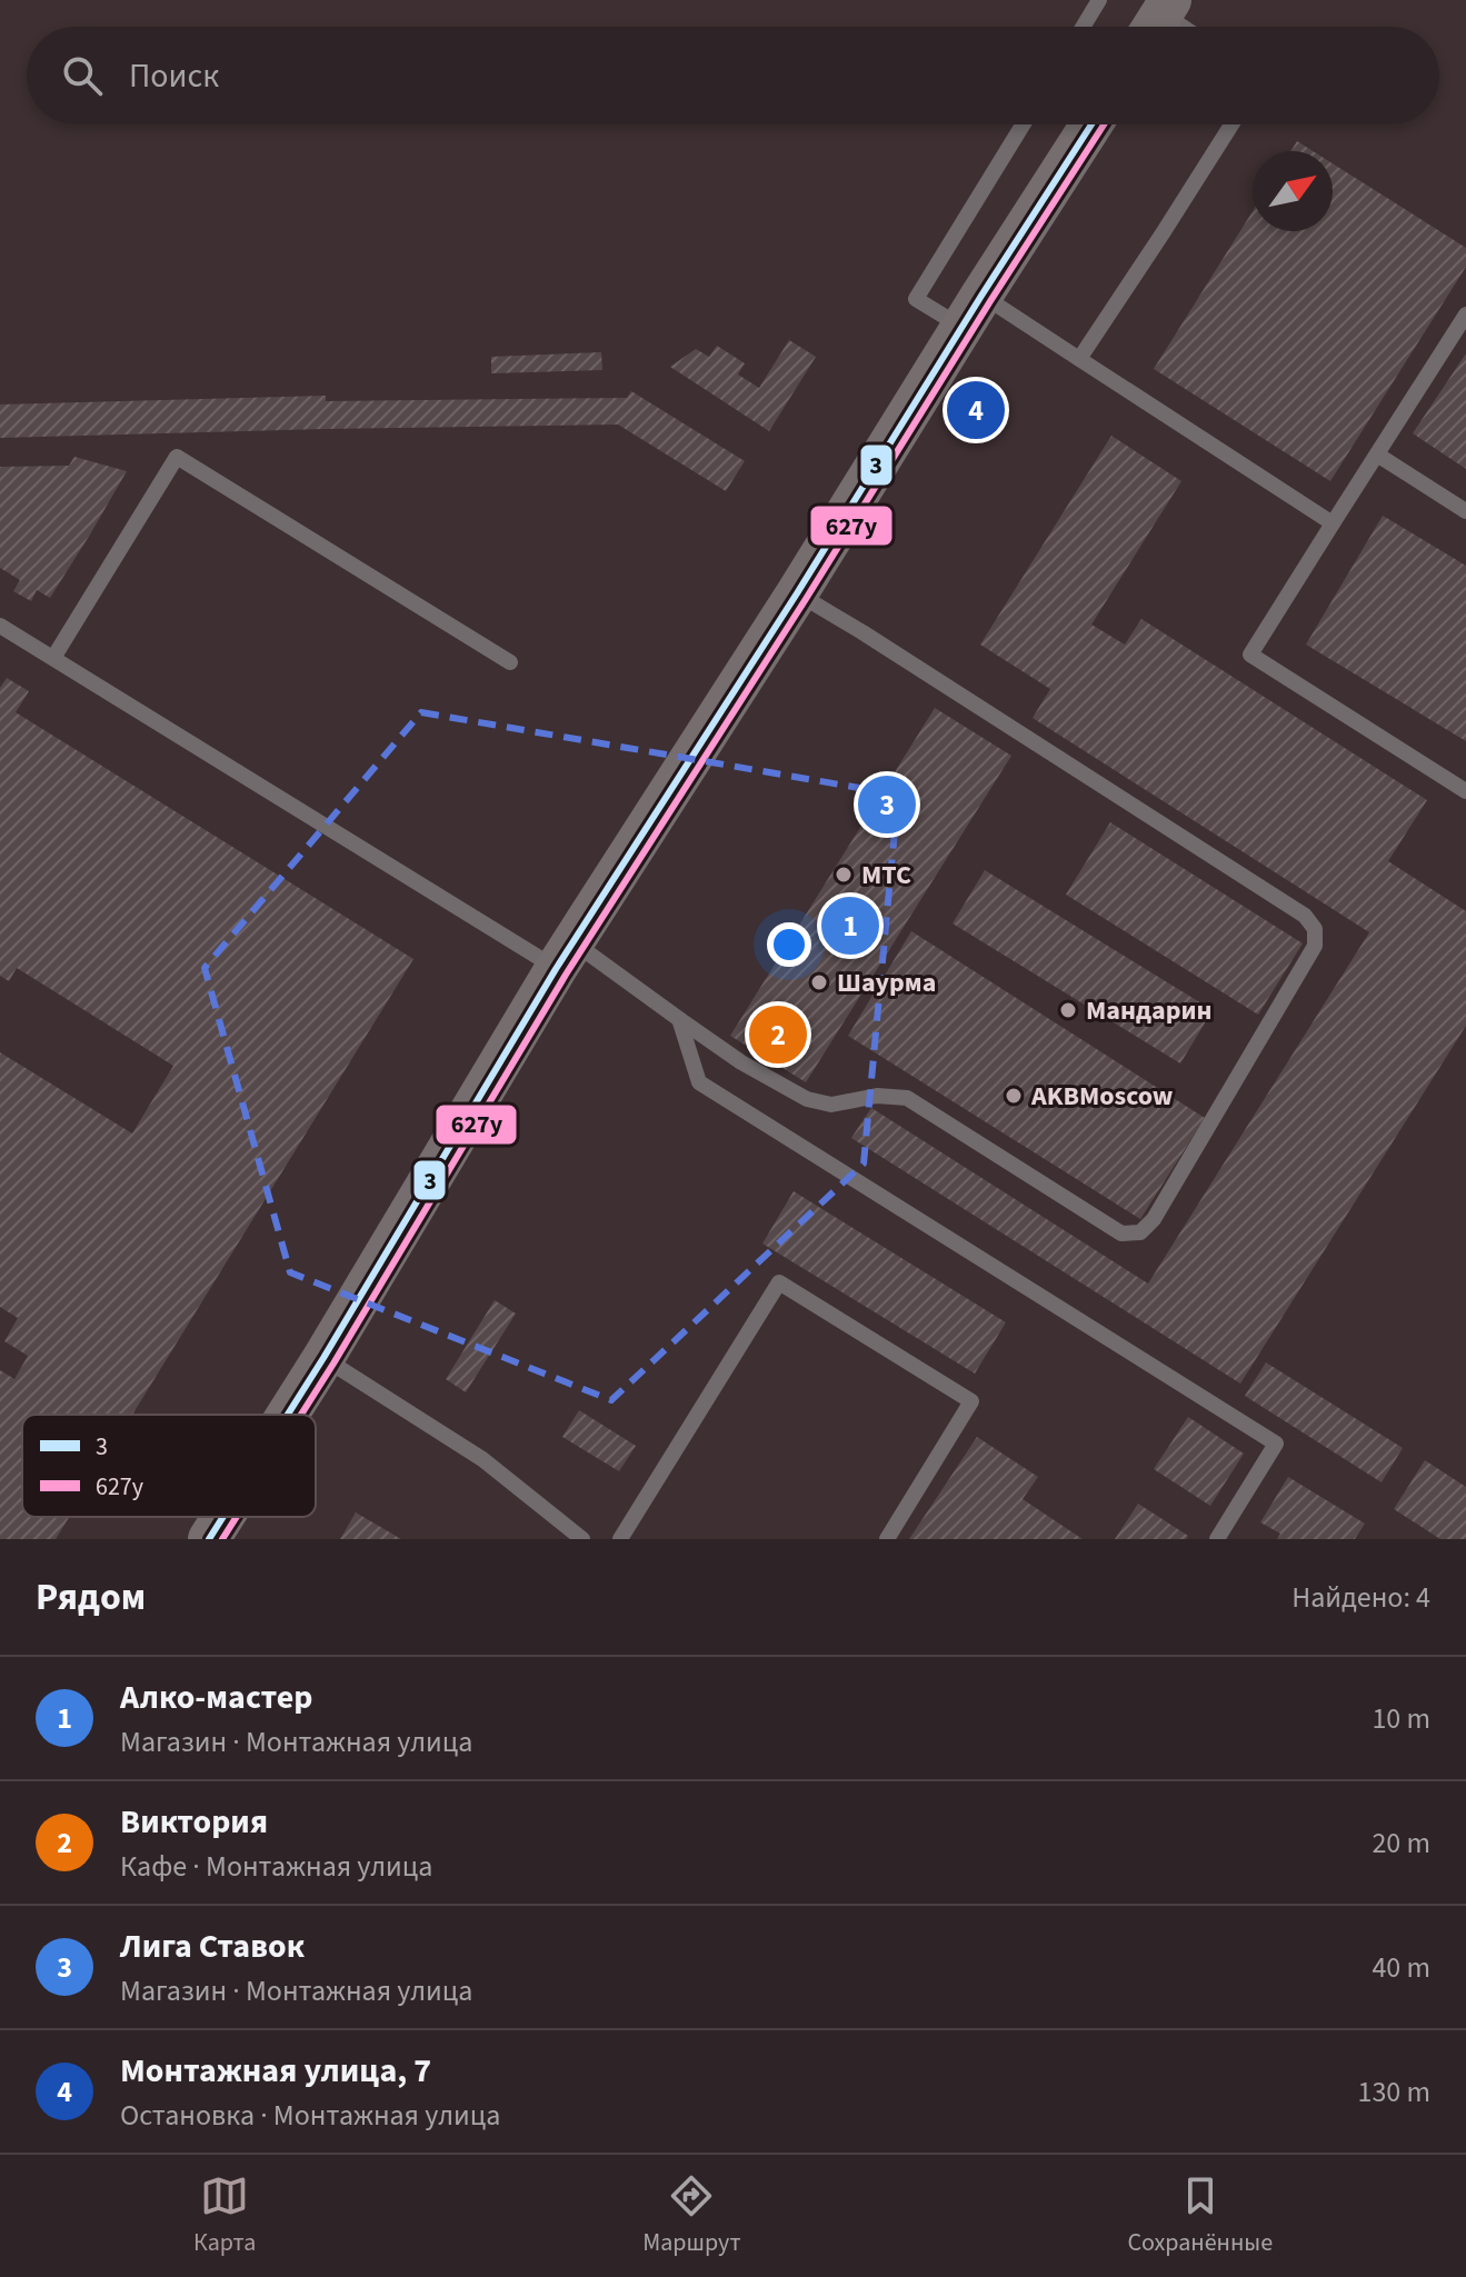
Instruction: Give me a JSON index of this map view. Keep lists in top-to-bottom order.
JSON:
{
  "places": [
    "МТС",
    "Шаурма",
    "Мандарин",
    "AKBMoscow"
  ],
  "lines": ["transit line 3", "transit line 627у"],
  "legend": ["3", "627у"],
  "north": "top right",
  "page": {
    "search": "Поиск",
    "pins": [
      "4",
      "3",
      "1",
      "2"
    ],
    "heading": ["Рядом", "Найдено: 4"],
    "list": [
      {
        "mark": "1",
        "name": "Алко-мастер",
        "note": "Магазин · Монтажная улица",
        "value": "10 m"
      },
      {
        "mark": "2",
        "name": "Виктория",
        "note": "Кафе · Монтажная улица",
        "value": "20 m"
      },
      {
        "mark": "3",
        "name": "Лига Ставок",
        "note": "Магазин · Монтажная улица",
        "value": "40 m"
      },
      {
        "mark": "4",
        "name": "Монтажная улица, 7",
        "note": "Остановка · Монтажная улица",
        "value": "130 m"
      }
    ],
    "nav": ["Карта", "Маршрут", "Сохранённые"]
  }
}
